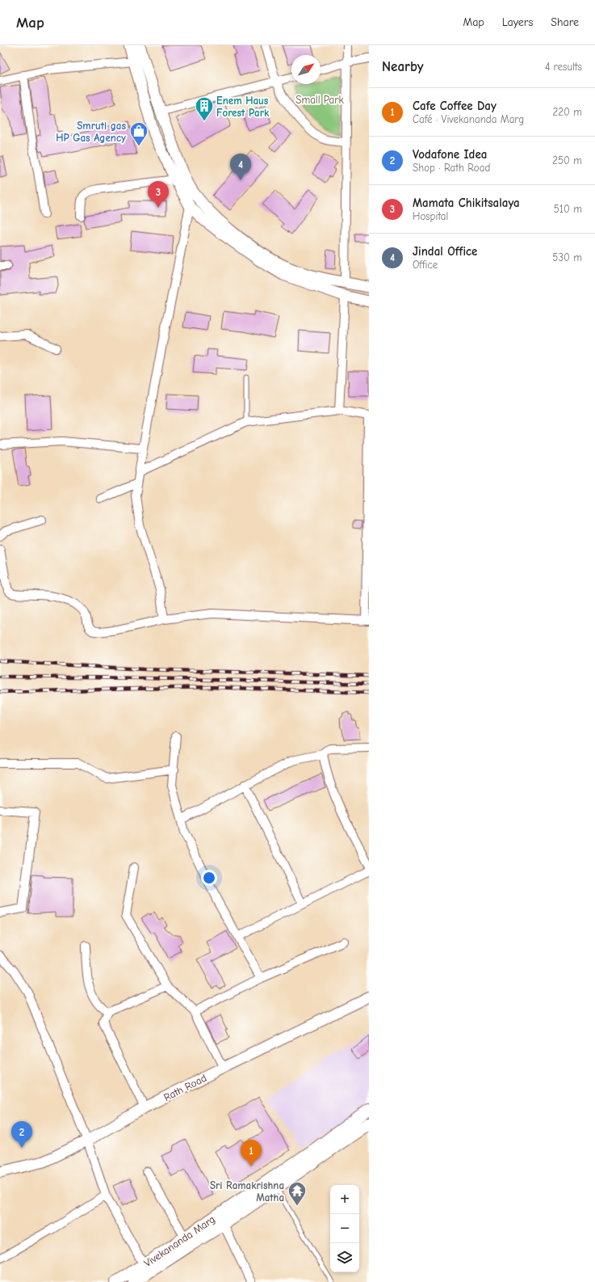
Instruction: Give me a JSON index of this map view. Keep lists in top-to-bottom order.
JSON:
{
  "streets": {
    "main road": ["Vivekananda Marg"],
    "street": ["Rath Road"]
  },
  "parks": ["Small Park"],
  "places": {
    "building": ["Enem Haus Forest Park"],
    "shop": ["Smruti gas HP Gas Agency"],
    "temple": ["Sri Ramakrishna Matha"]
  },
  "north": "top right",
  "page": {
    "header": "Map",
    "nav": ["Map", "Layers", "Share"],
    "heading": ["Nearby", "4 results"],
    "list": [
      {
        "mark": "1",
        "name": "Cafe Coffee Day",
        "note": "Café · Vivekananda Marg",
        "value": "220 m"
      },
      {
        "mark": "2",
        "name": "Vodafone Idea",
        "note": "Shop · Rath Road",
        "value": "250 m"
      },
      {
        "mark": "3",
        "name": "Mamata Chikitsalaya",
        "note": "Hospital",
        "value": "510 m"
      },
      {
        "mark": "4",
        "name": "Jindal Office",
        "note": "Office",
        "value": "530 m"
      }
    ],
    "pins": [
      "4",
      "3",
      "2",
      "1"
    ],
    "map_buttons": ["+", "−"]
  }
}
